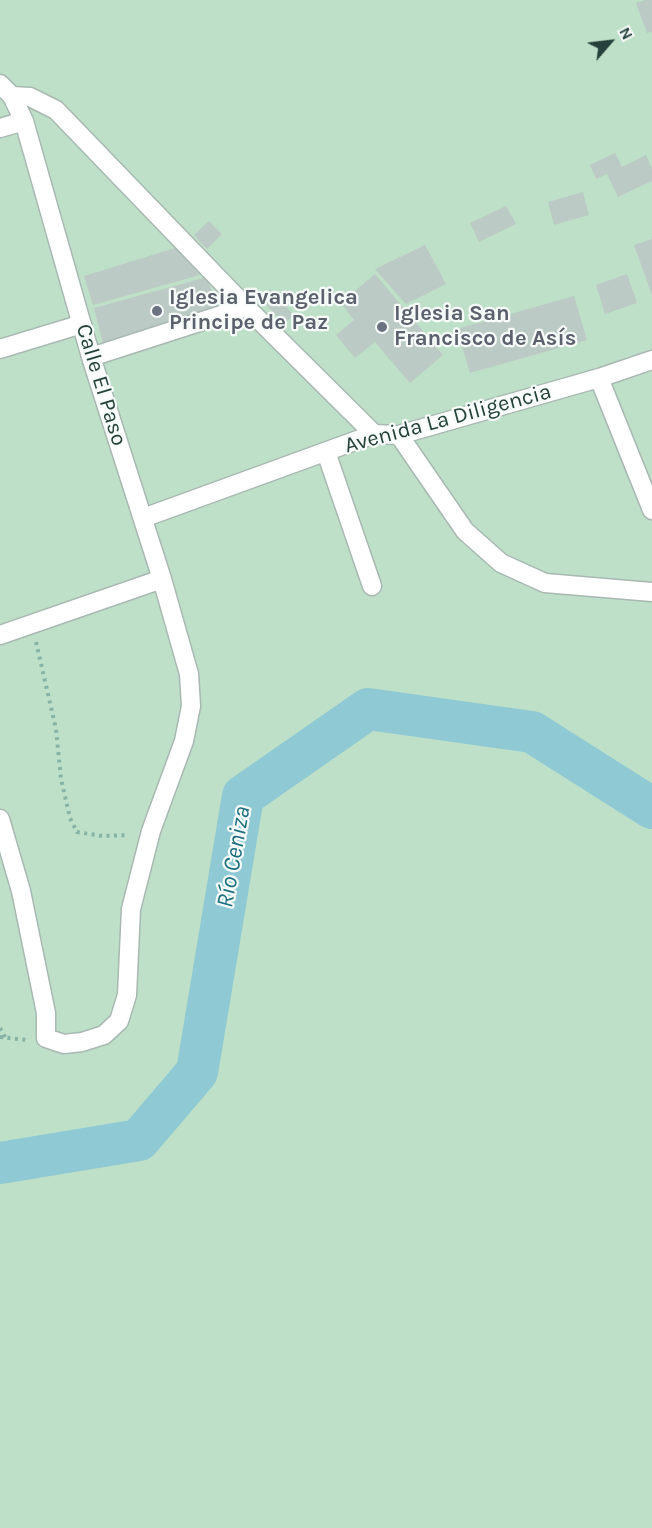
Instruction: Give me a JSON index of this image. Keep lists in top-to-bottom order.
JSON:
{
  "streets": {
    "street": ["Calle El Paso", "Avenida La Diligencia"]
  },
  "crossings": [
    ["Calle El Paso", "Avenida La Diligencia"]
  ],
  "water": ["Río Ceniza"],
  "places": ["Iglesia Evangelica Principe de Paz", "Iglesia San Francisco de Asís"],
  "north": "top right"
}
